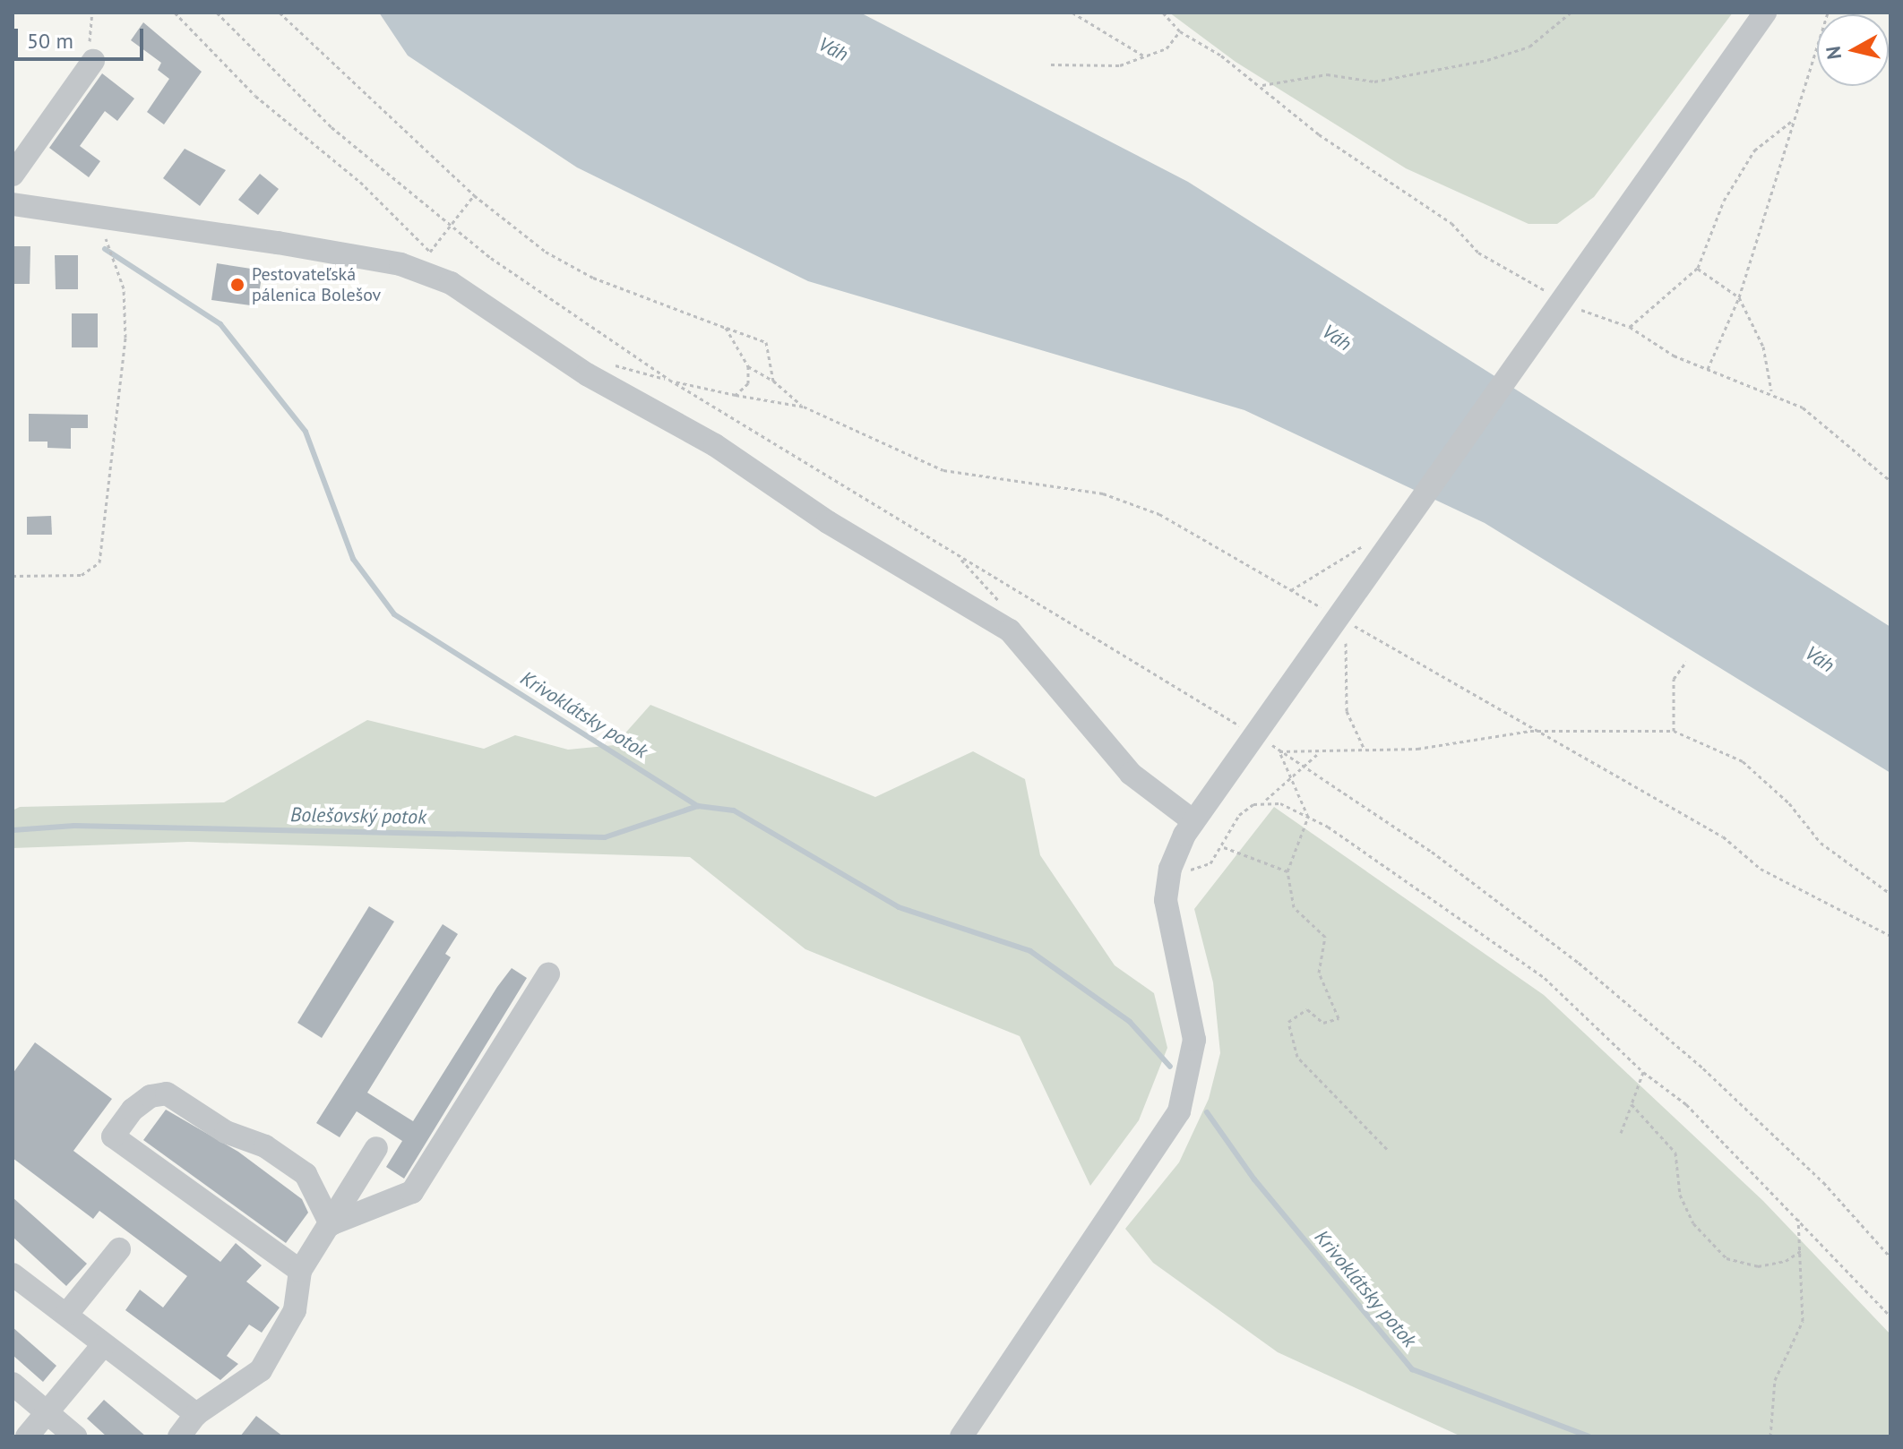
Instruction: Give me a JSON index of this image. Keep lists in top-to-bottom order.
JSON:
{
  "water": ["Váh", "Krivoklátsky potok", "Bolešovský potok"],
  "places": ["Pestovateľská pálenica Bolešov"],
  "scale_bar": "50 m",
  "north": "left"
}
